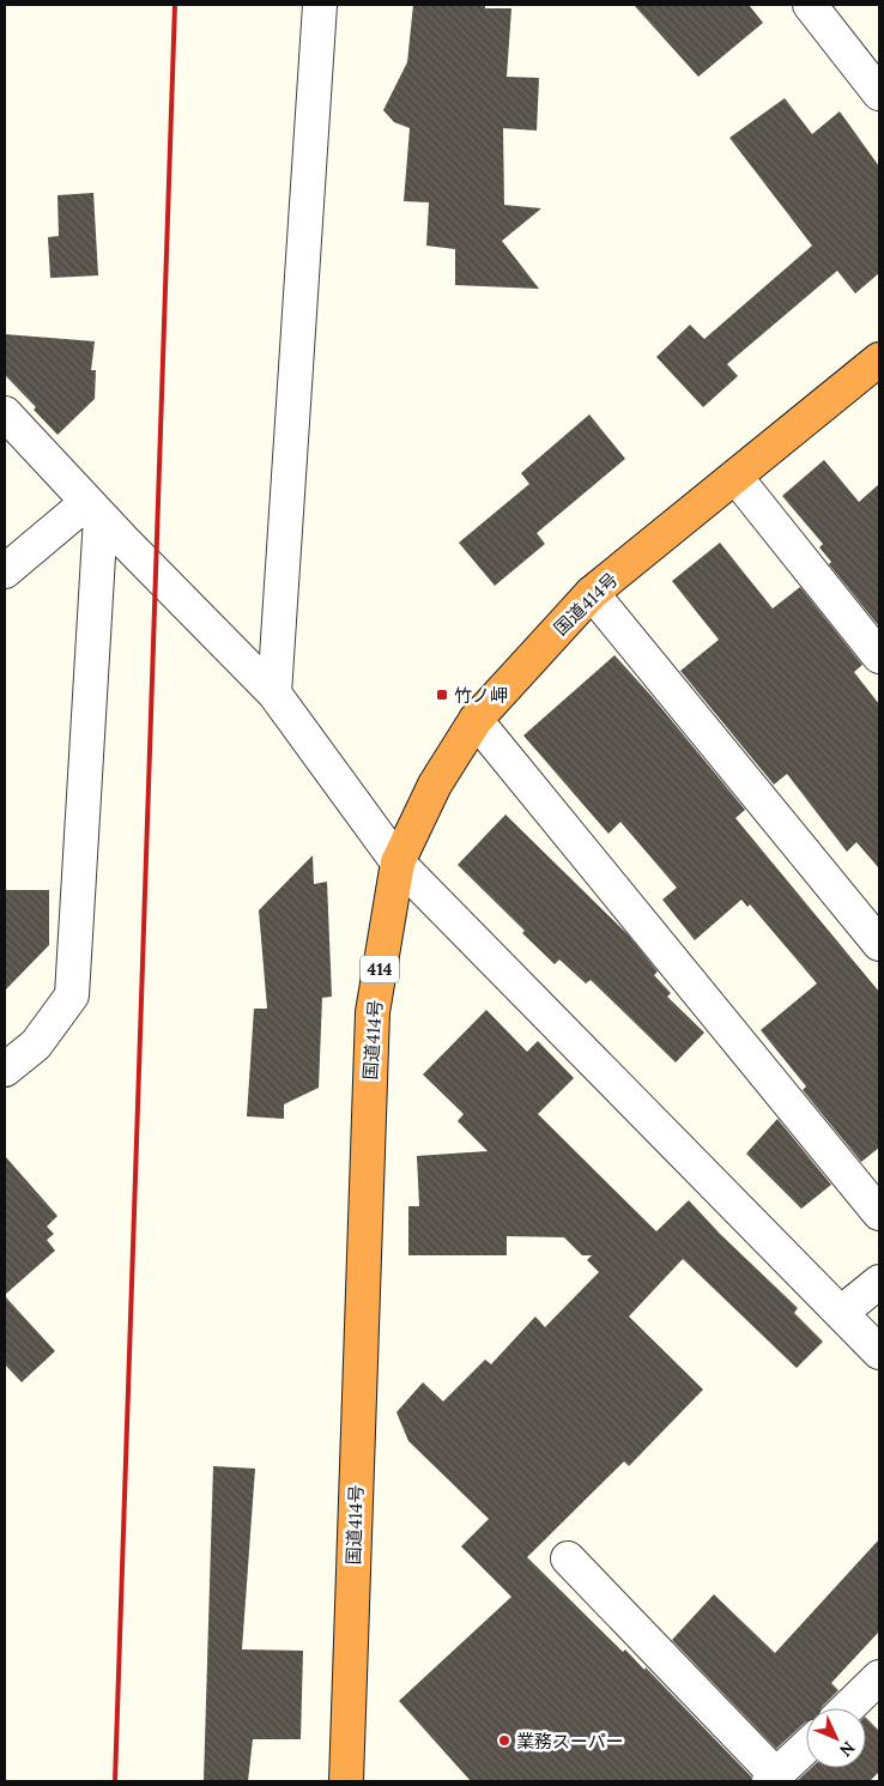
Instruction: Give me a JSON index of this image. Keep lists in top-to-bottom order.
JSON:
{
  "streets": {
    "highway": ["国道414号", "414"]
  },
  "places": {
    "transit": ["竹ノ岬"],
    "other": ["業務スーパー"]
  },
  "north": "bottom right"
}
